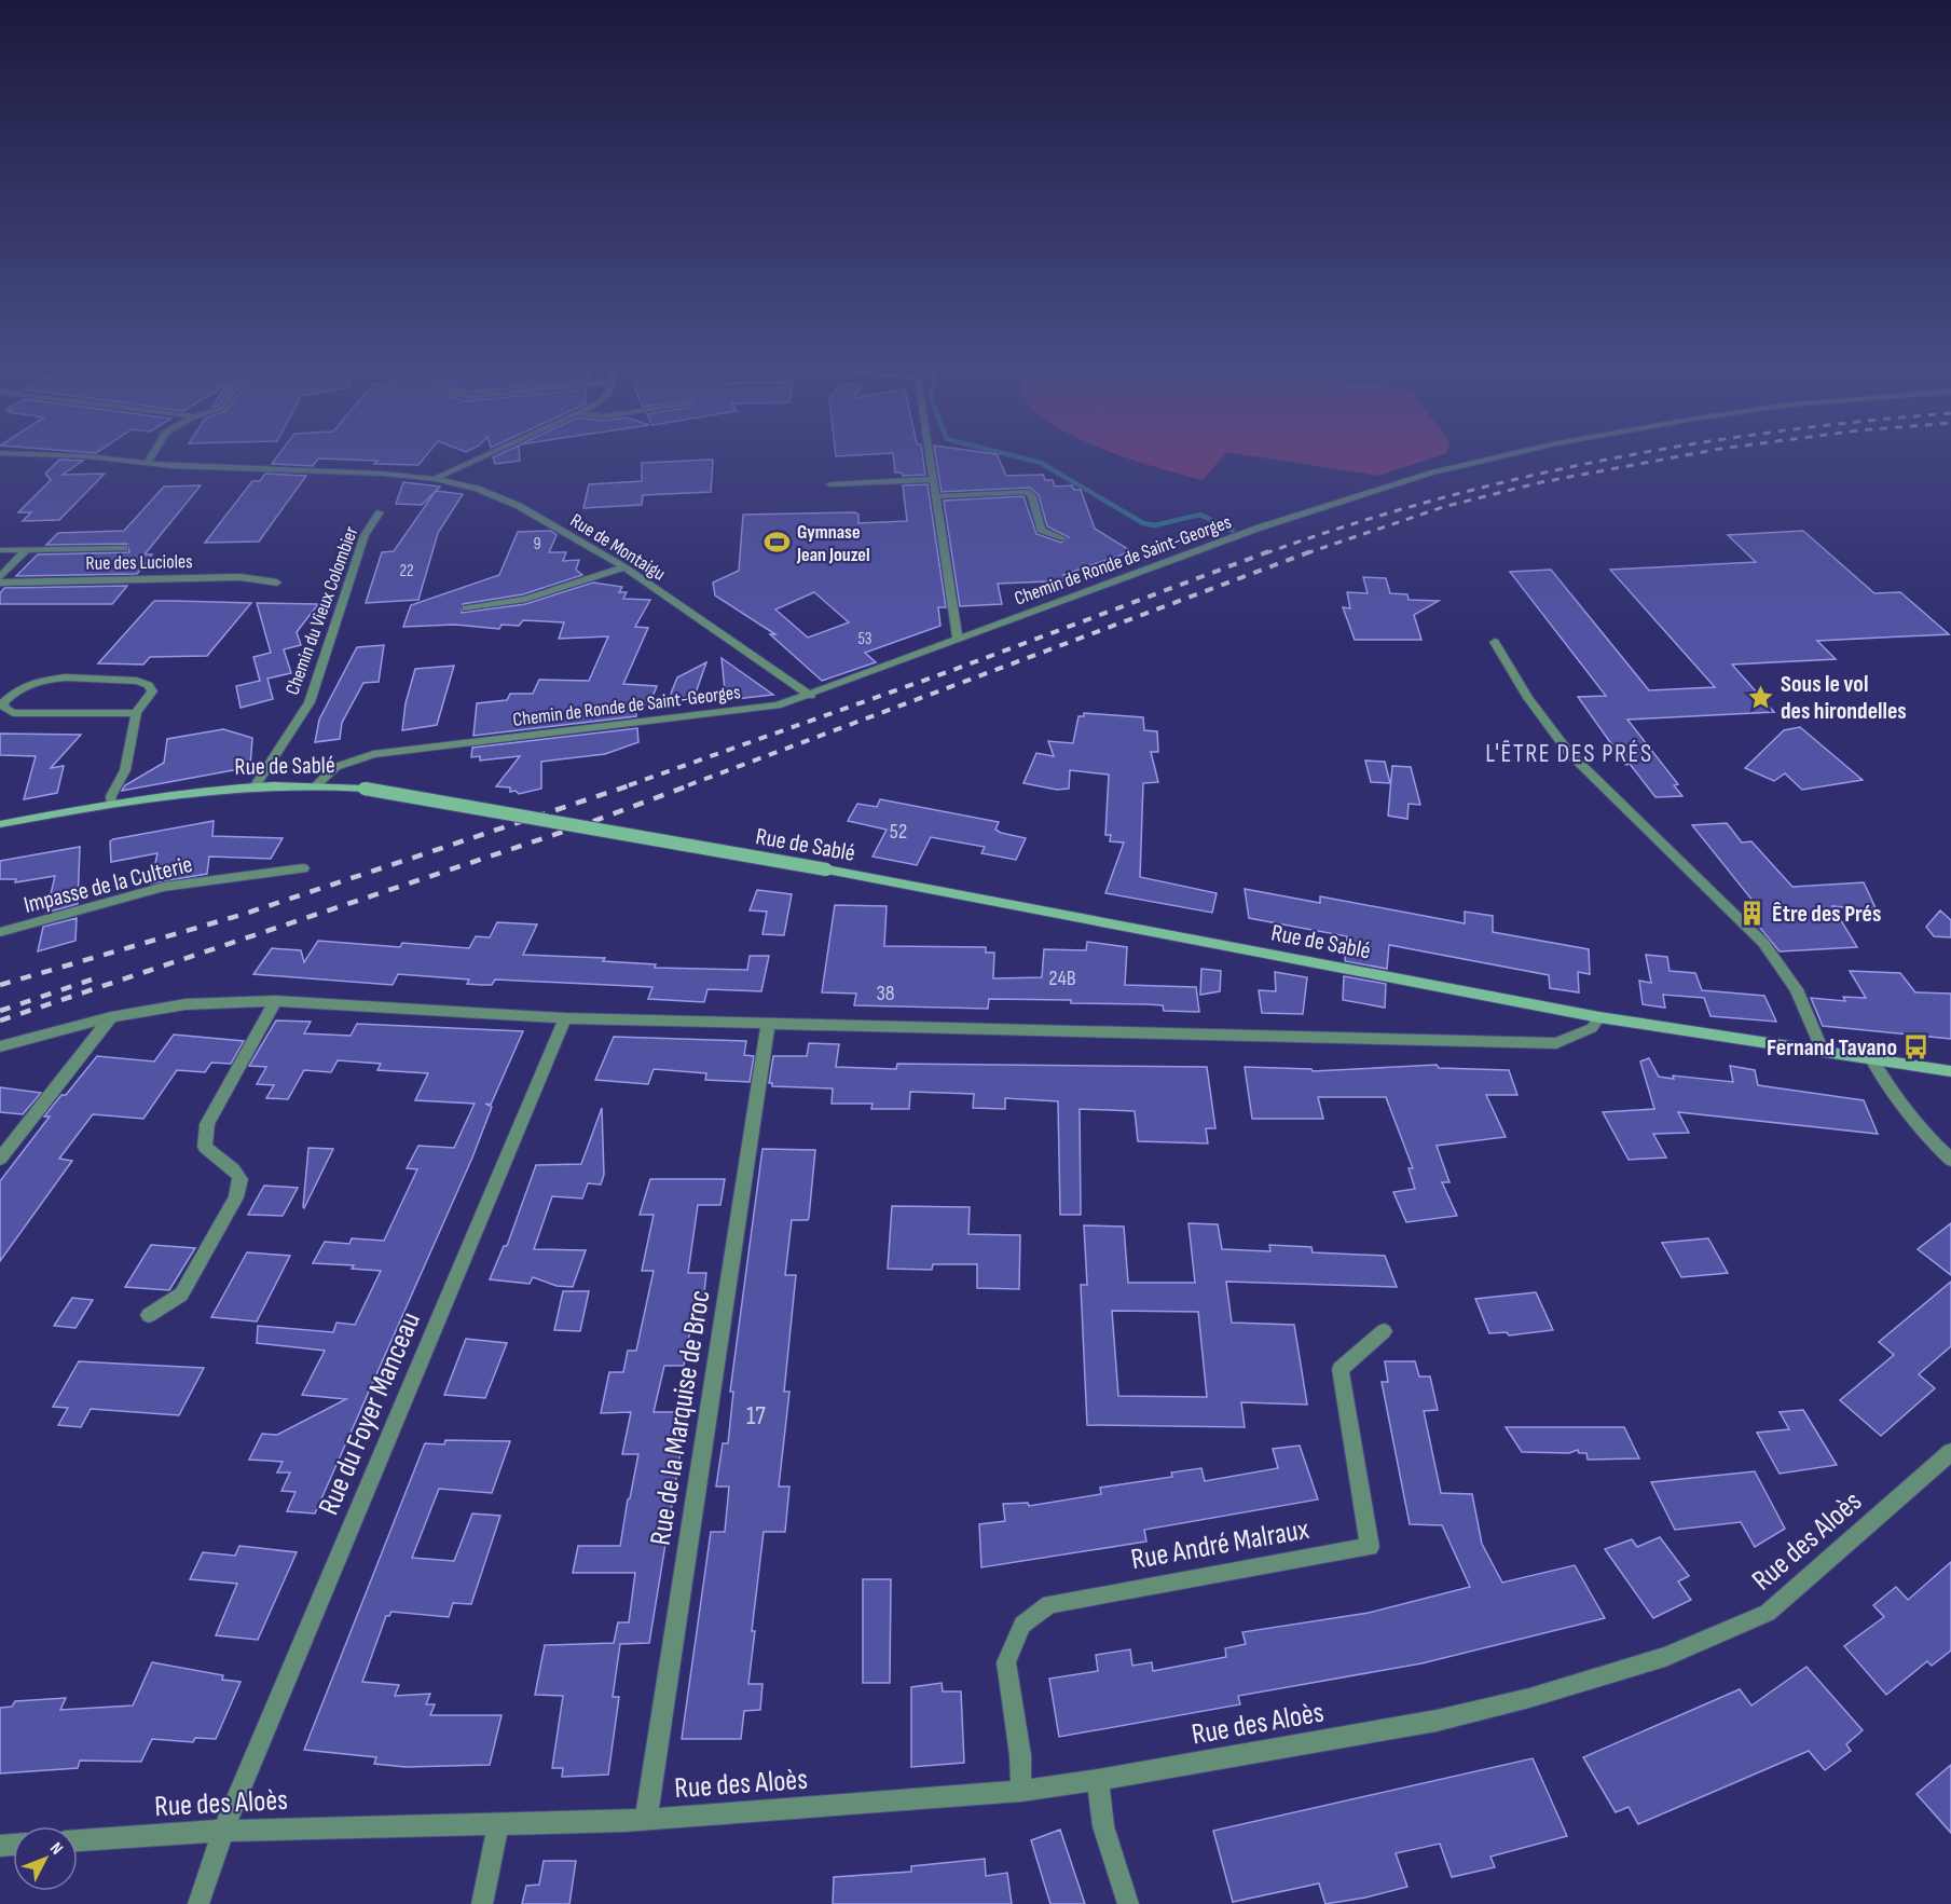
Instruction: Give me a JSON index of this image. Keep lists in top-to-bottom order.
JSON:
{
  "streets": {
    "main road": ["Rue de Sablé"],
    "street": [
      "Rue de Montaigu",
      "Chemin de Ronde de Saint-Georges",
      "Rue des Lucioles",
      "Chemin du Vieux Colombier",
      "Impasse de la Culterie",
      "Rue du Foyer Manceau",
      "Rue de la Marquise de Broc",
      "Rue des Aloès",
      "Rue André Malraux"
    ]
  },
  "crossings": [
    ["Rue de Montaigu", "Chemin de Ronde de Saint-Georges"],
    ["Chemin de Ronde de Saint-Georges", "Rue de Sablé"],
    ["Chemin du Vieux Colombier", "Rue de Sablé"],
    ["Rue du Foyer Manceau", "Rue des Aloès"],
    ["Rue de la Marquise de Broc", "Rue des Aloès"],
    ["Rue des Aloès", "Rue André Malraux"]
  ],
  "districts": ["L'ÊTRE DES PRÉS"],
  "places": {
    "sports": ["Gymnase Jean Jouzel"],
    "place": ["Sous le vol des hirondelles"],
    "building": ["Être des Prés"],
    "bus stop": ["Fernand Tavano"]
  },
  "house_numbers": [
    "9",
    "22",
    "53",
    "52",
    "24B",
    "38",
    "17"
  ],
  "north": "top right"
}
